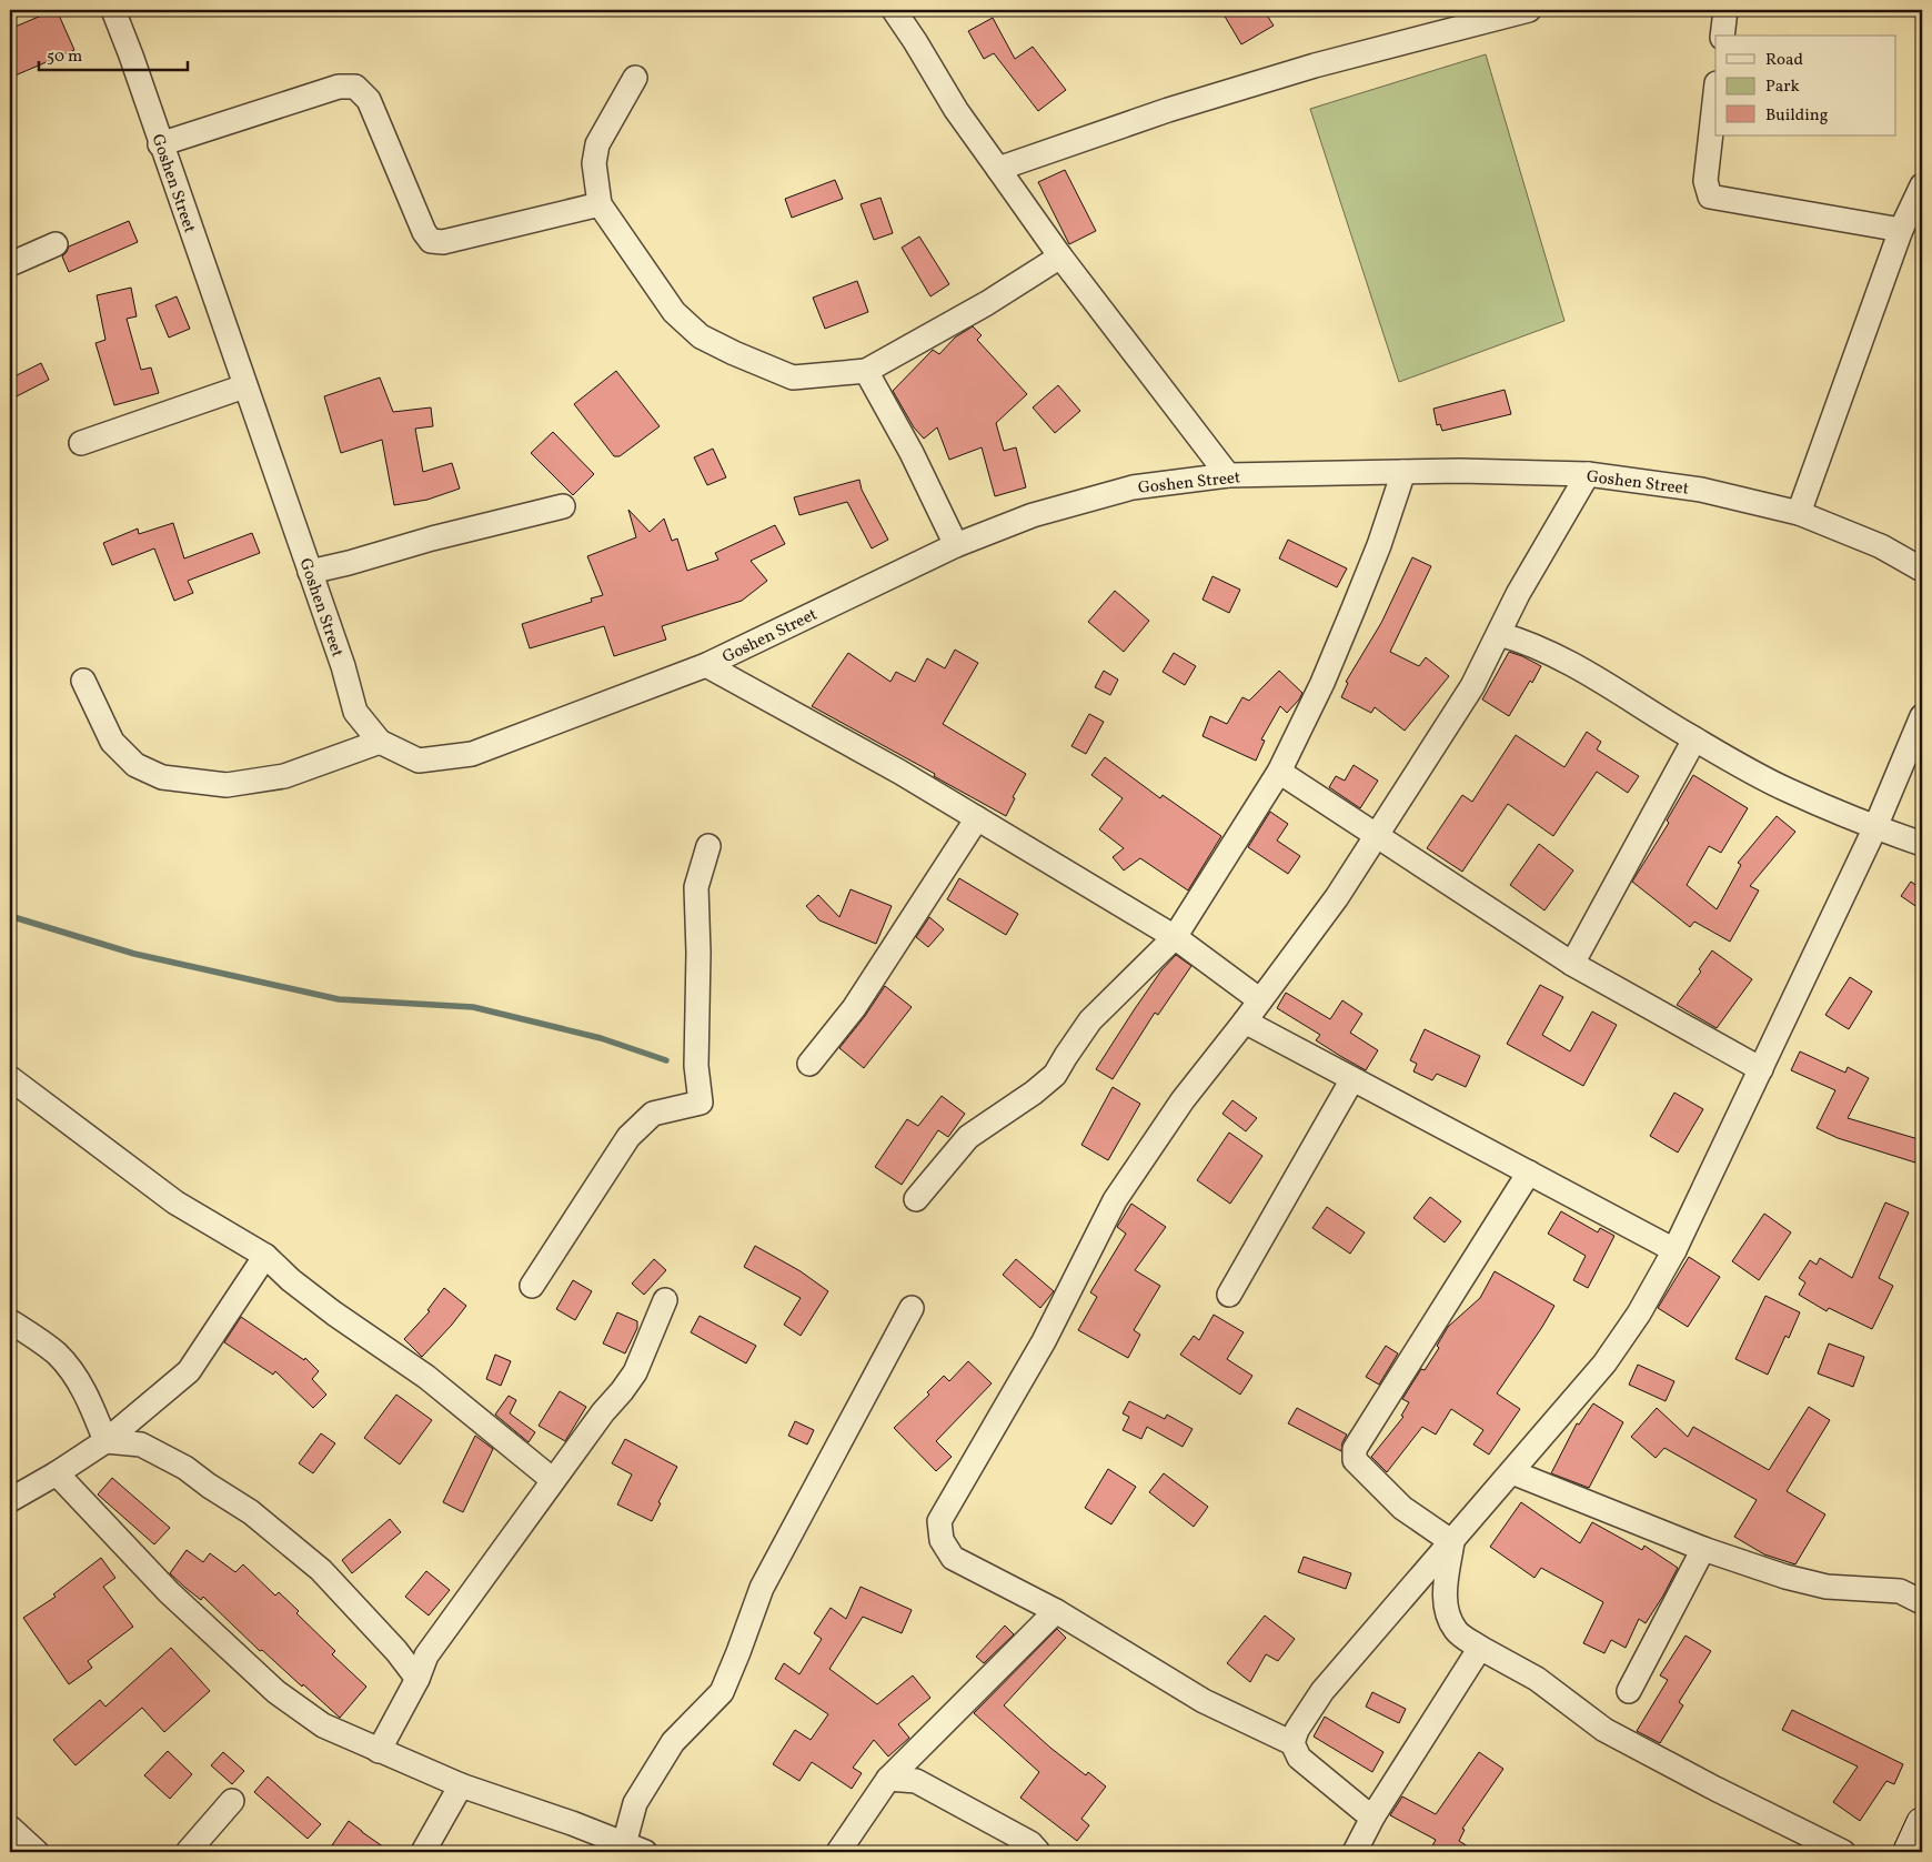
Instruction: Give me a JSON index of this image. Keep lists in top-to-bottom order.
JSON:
{
  "streets": {
    "street": ["Goshen Street"]
  },
  "legend": ["Road", "Park", "Building"],
  "scale_bar": "50 m"
}
